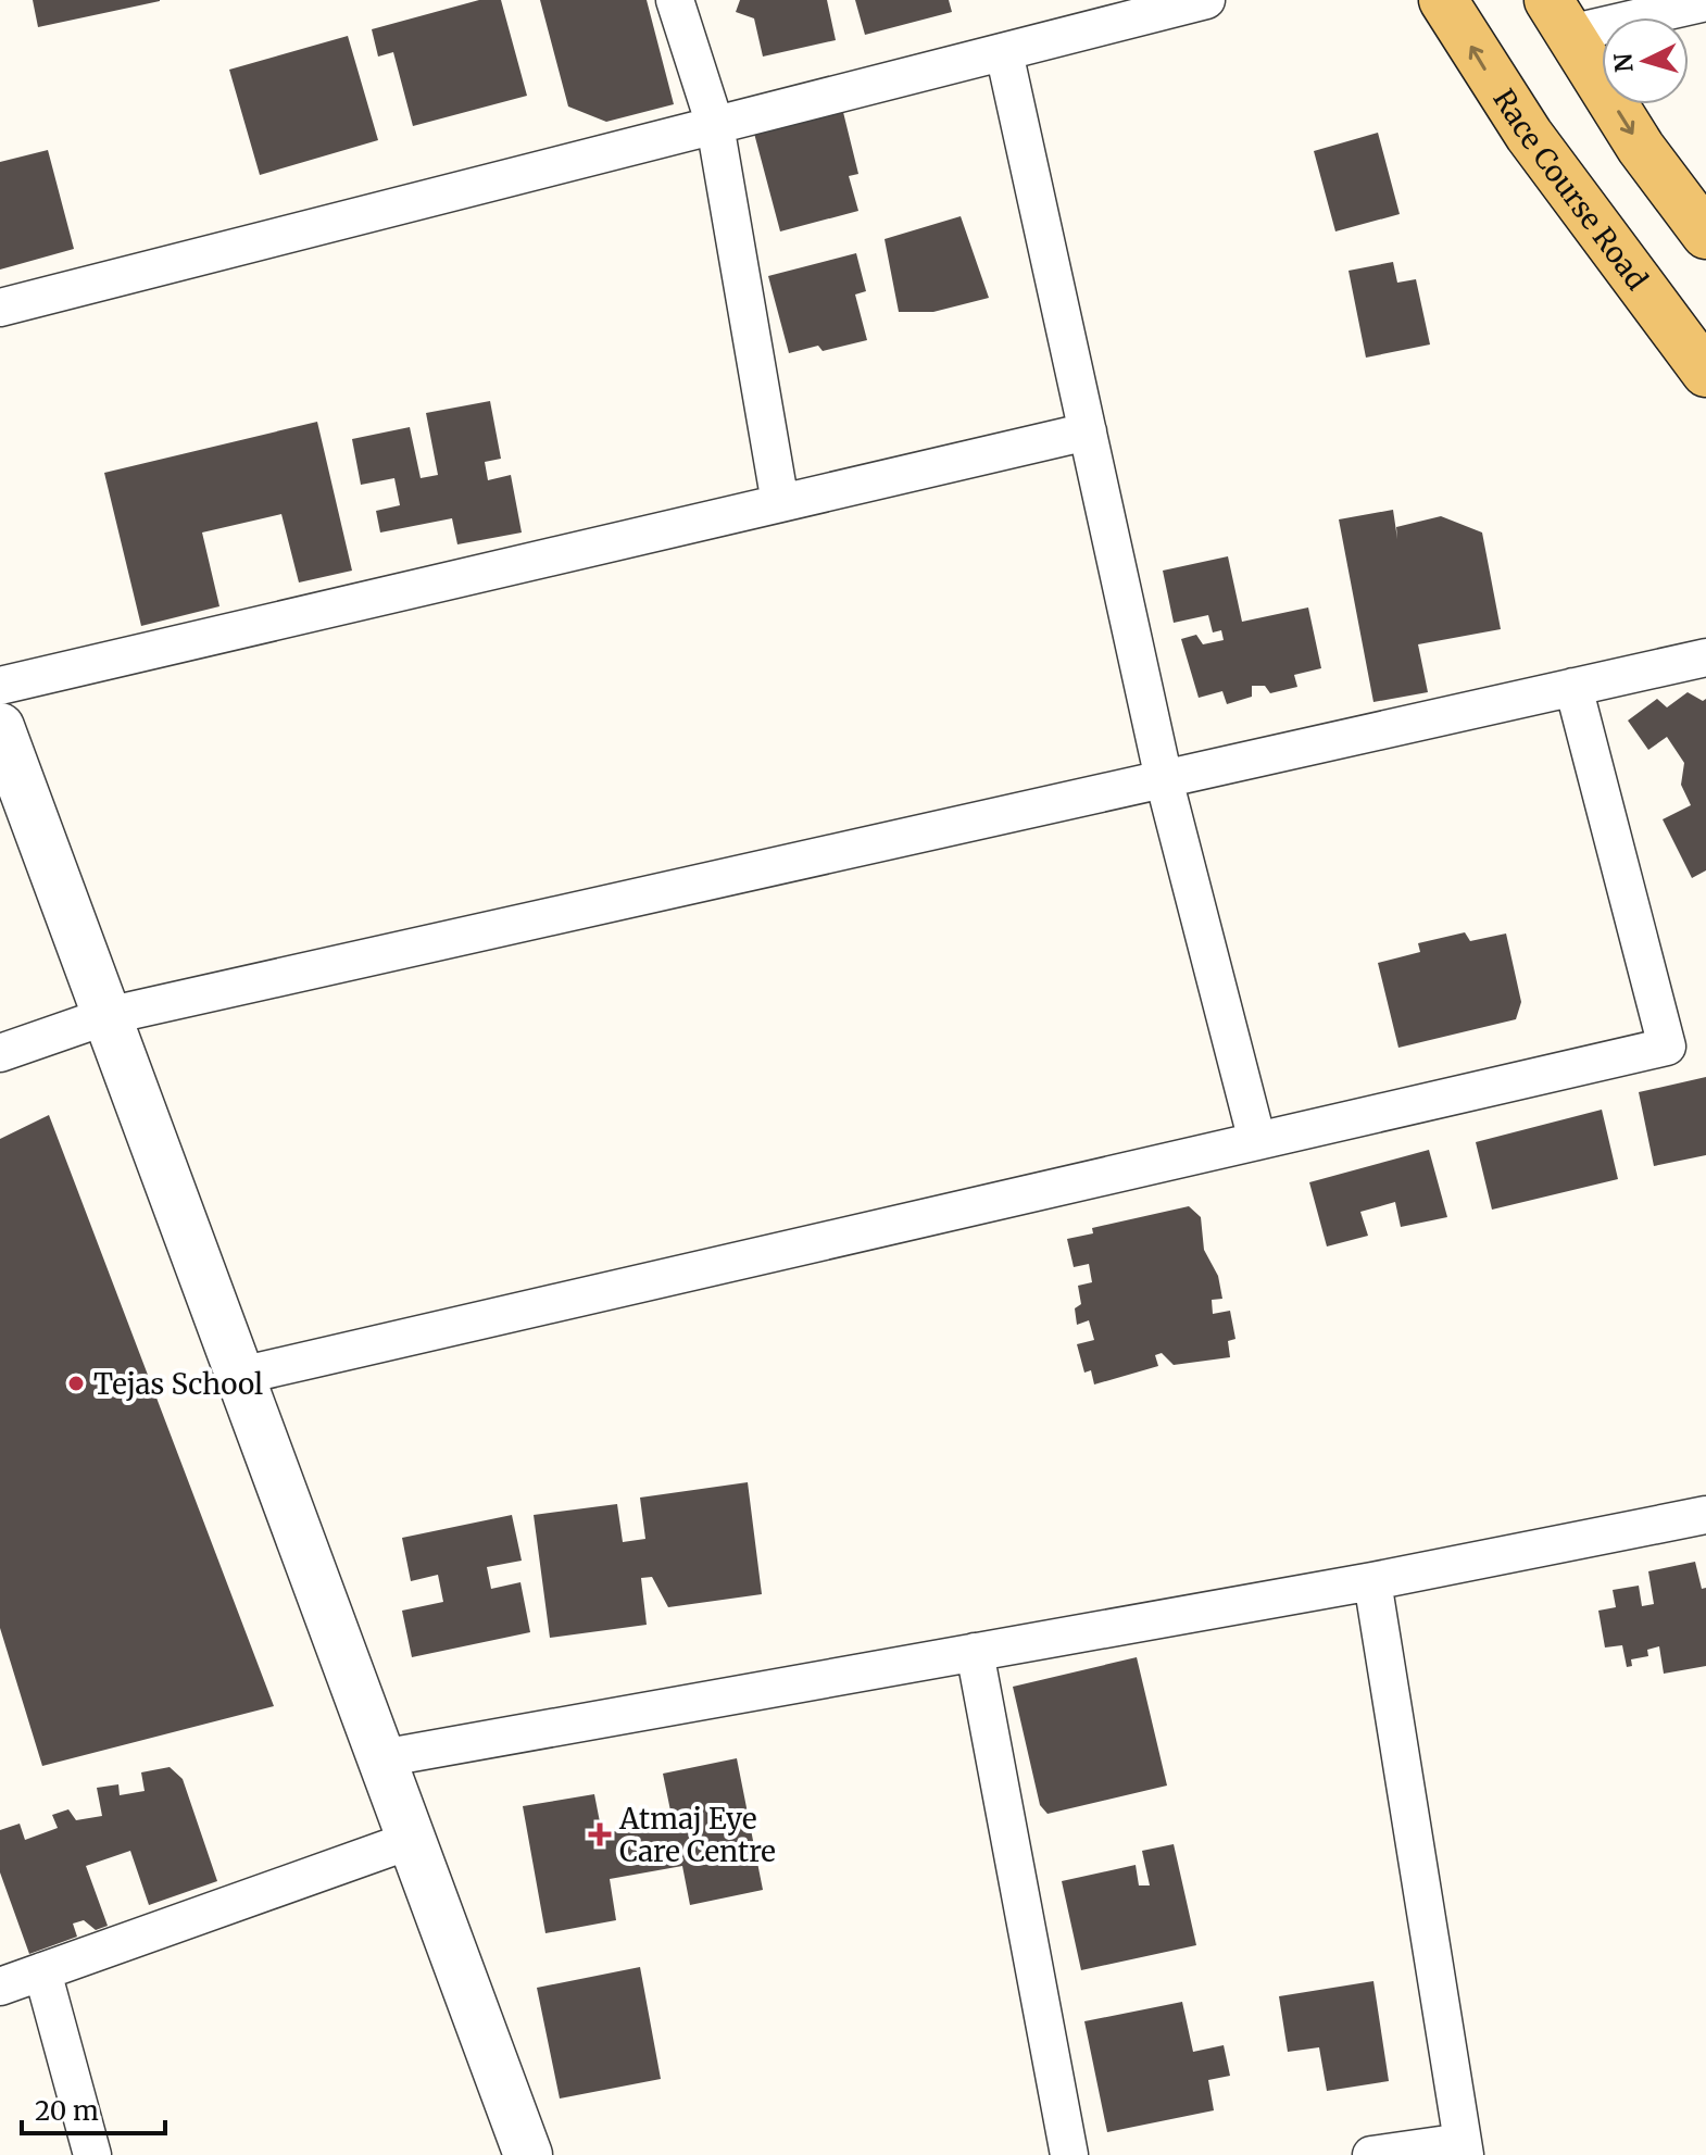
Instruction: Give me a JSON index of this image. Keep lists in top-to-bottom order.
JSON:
{
  "streets": {
    "main road": ["Race Course Road"]
  },
  "places": {
    "other": ["Tejas School"],
    "health": ["Atmaj Eye Care Centre"]
  },
  "scale_bar": "20 m",
  "north": "left"
}
